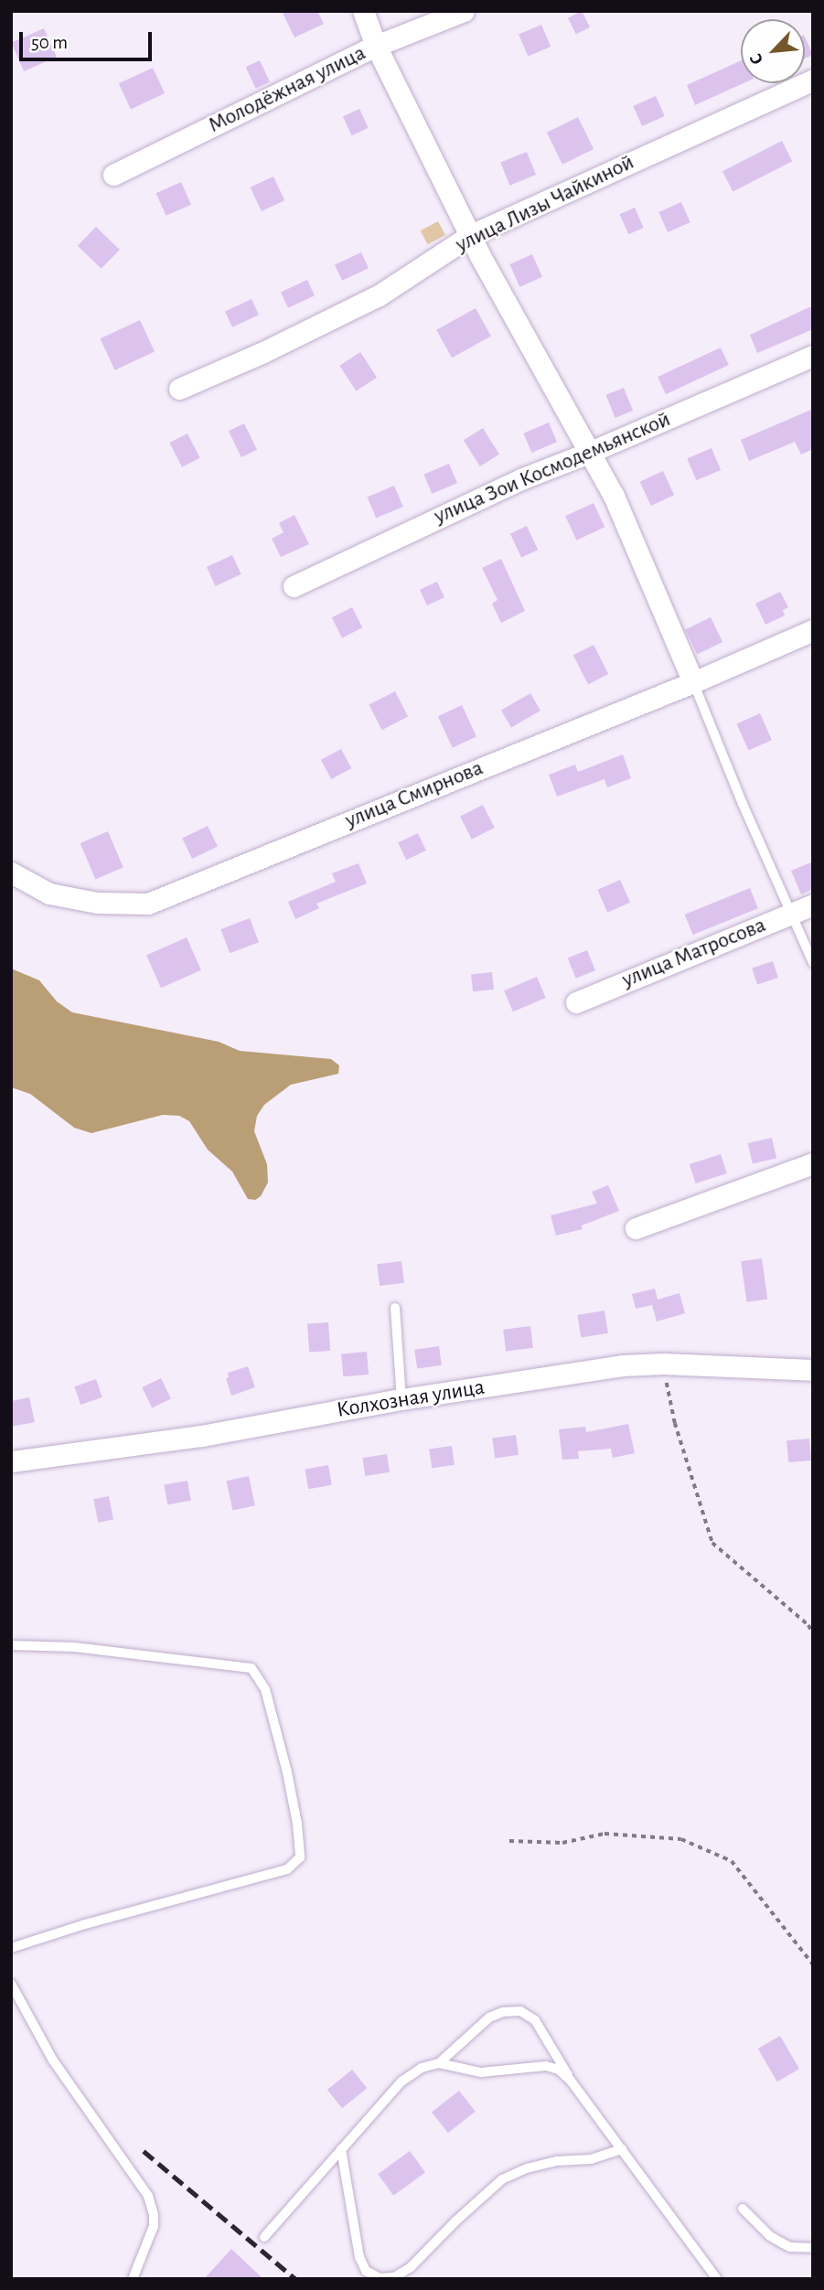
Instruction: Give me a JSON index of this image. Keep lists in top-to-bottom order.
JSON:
{
  "streets": {
    "street": [
      "Молодёжная улица",
      "улица Лизы Чайкиной",
      "улица Зои Космодемьянской",
      "улица Смирнова",
      "улица Матросова",
      "Колхозная улица"
    ]
  },
  "scale_bar": "50 m",
  "north": "bottom left"
}
